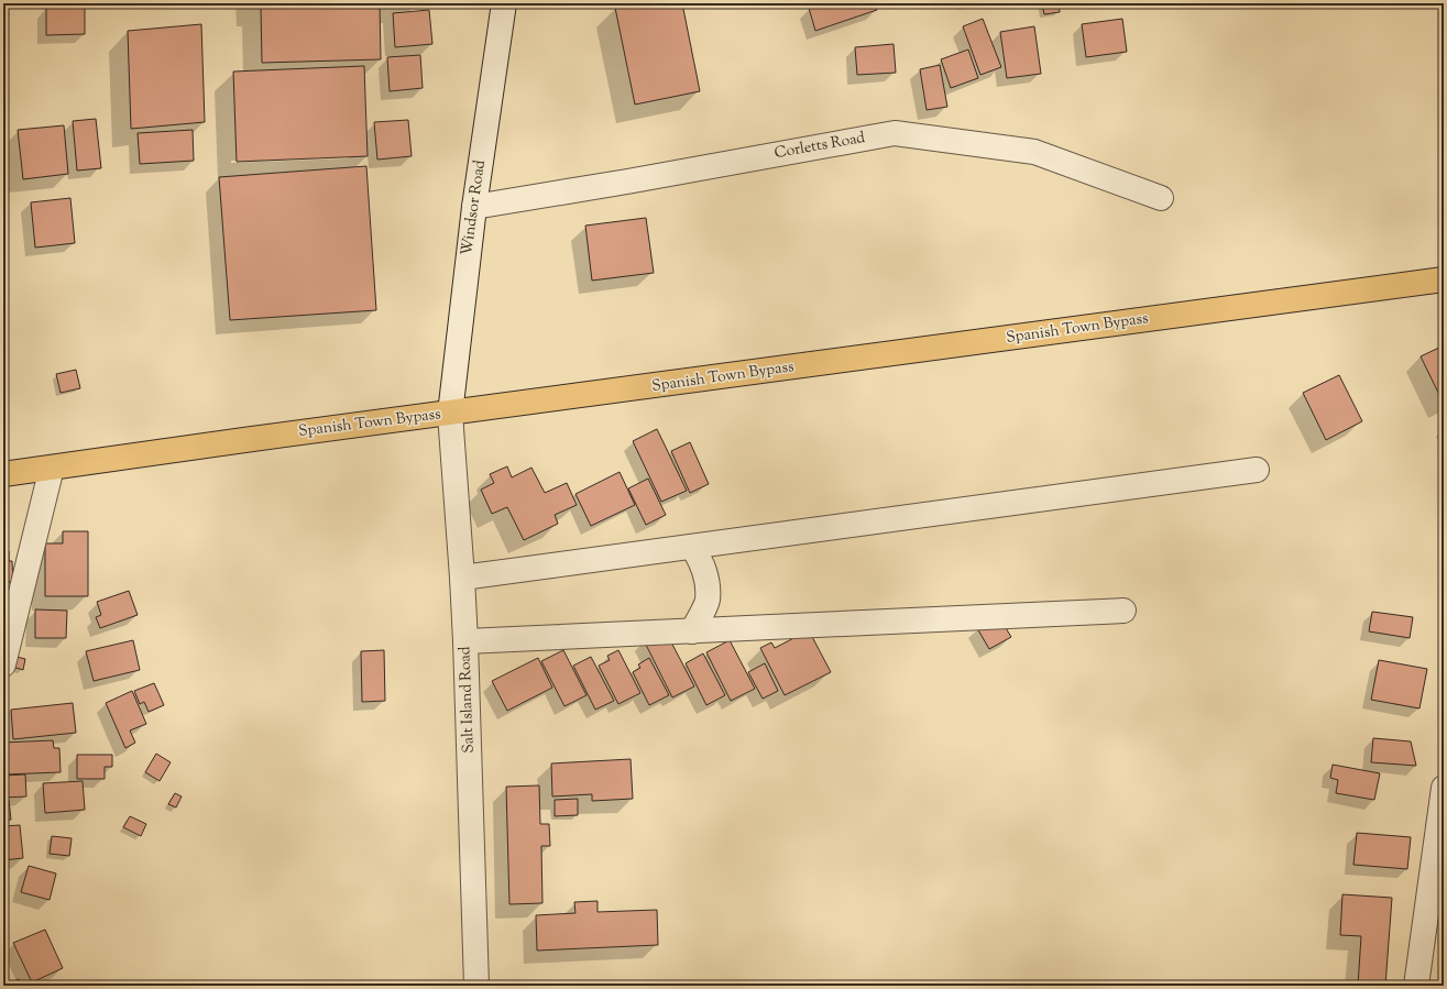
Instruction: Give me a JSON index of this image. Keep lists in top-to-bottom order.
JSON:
{
  "streets": {
    "main road": ["Spanish Town Bypass"],
    "street": ["Corletts Road", "Windsor Road", "Salt Island Road"]
  },
  "crossings": [
    ["Corletts Road", "Windsor Road"],
    ["Windsor Road", "Spanish Town Bypass"],
    ["Windsor Road", "Salt Island Road"],
    ["Spanish Town Bypass", "Salt Island Road"]
  ]
}
